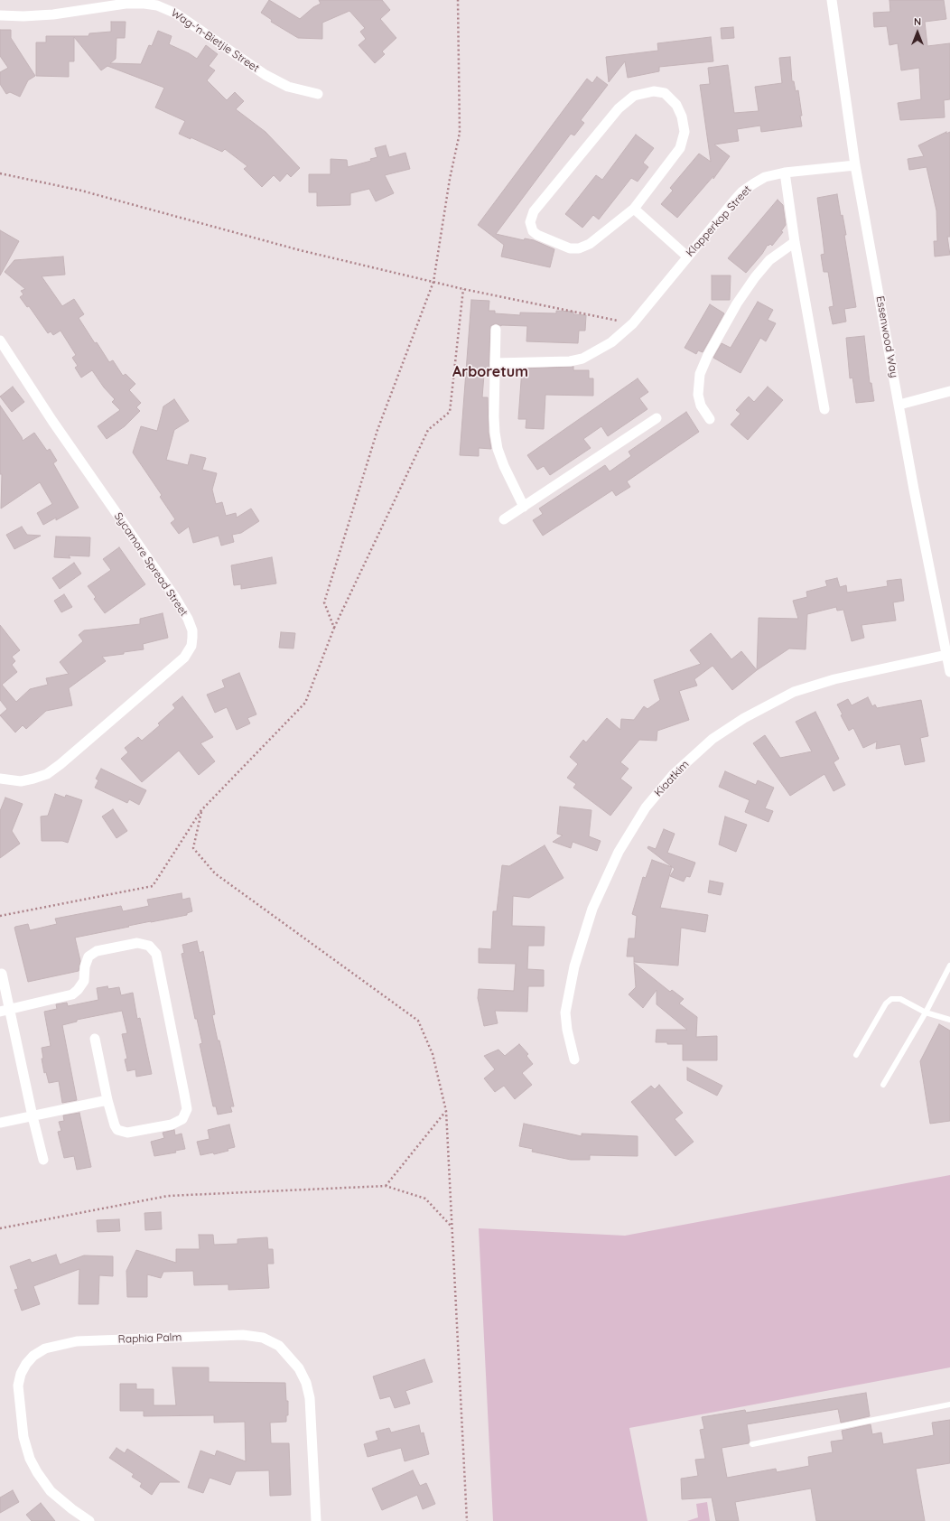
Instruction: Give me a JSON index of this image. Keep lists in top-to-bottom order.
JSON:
{
  "streets": {
    "street": [
      "Wag-'n-Bietjie Street",
      "Klapperkop Street",
      "Essenwood Way",
      "Sycamore Spread Street",
      "Kiaatkim",
      "Raphia Palm"
    ]
  },
  "crossings": [
    ["Klapperkop Street", "Essenwood Way"],
    ["Essenwood Way", "Kiaatkim"]
  ],
  "districts": ["Arboretum"],
  "north": "top"
}
